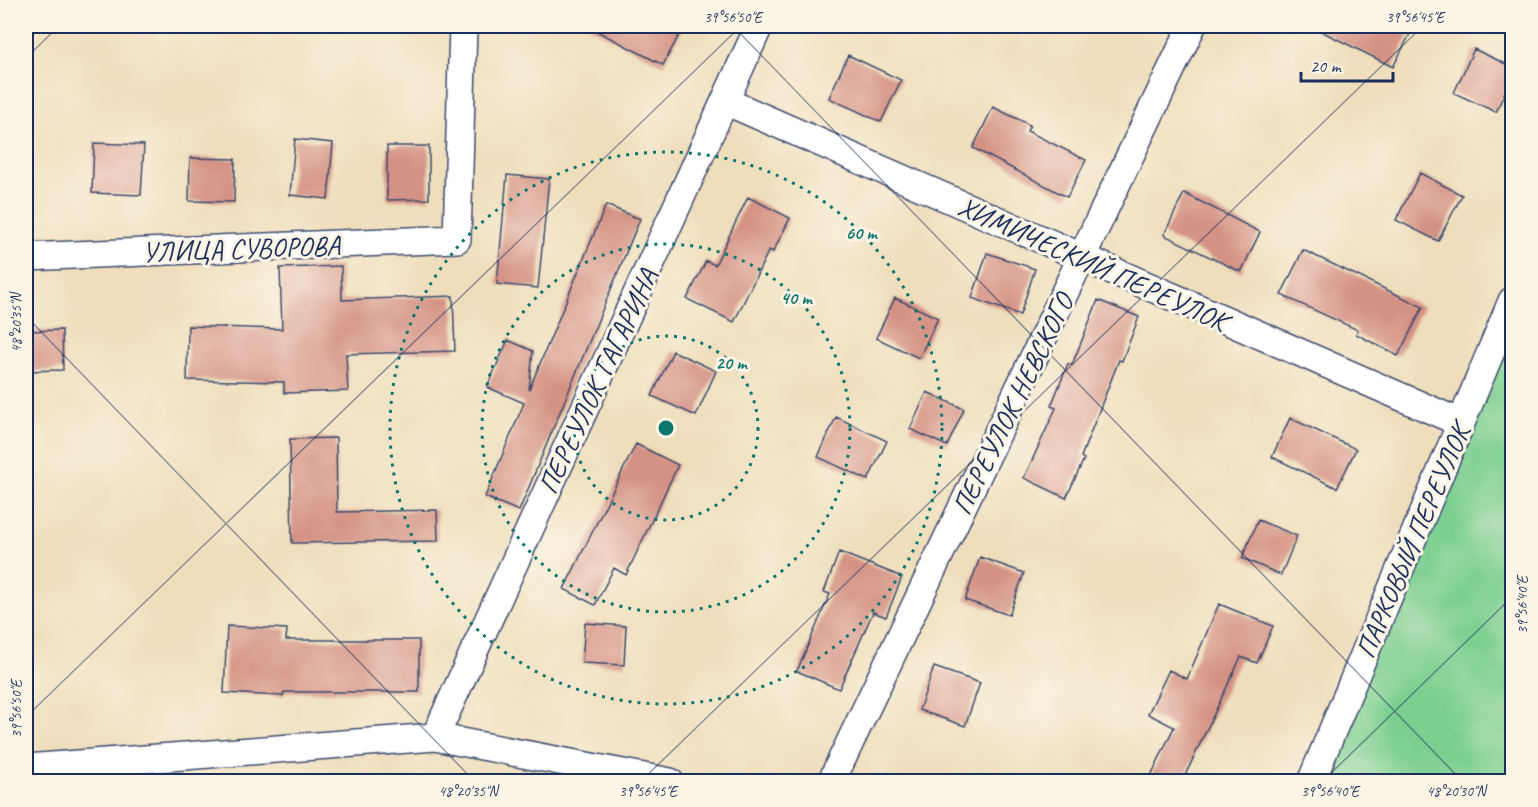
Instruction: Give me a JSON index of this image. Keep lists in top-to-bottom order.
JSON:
{
  "streets": {
    "street": [
      "УЛИЦА СУВОРОВА",
      "ХИМИЧЕСКИЙ ПЕРЕУЛОК",
      "ПЕРЕУЛОК ГАГАРИНА",
      "ПЕРЕУЛОК НЕВСКОГО",
      "ПАРКОВЫЙ ПЕРЕУЛОК"
    ]
  },
  "crossings": [
    ["ХИМИЧЕСКИЙ ПЕРЕУЛОК", "ПЕРЕУЛОК ГАГАРИНА"],
    ["ХИМИЧЕСКИЙ ПЕРЕУЛОК", "ПЕРЕУЛОК НЕВСКОГО"],
    ["ХИМИЧЕСКИЙ ПЕРЕУЛОК", "ПАРКОВЫЙ ПЕРЕУЛОК"]
  ],
  "scale_bar": "20 m",
  "coordinates": [
    "39°56'50\"E",
    "39°56'45\"E",
    "48°20'35\"N",
    "39°56'40\"E",
    "48°20'30\"N"
  ],
  "rings": ["60 m", "40 m", "20 m"]
}
